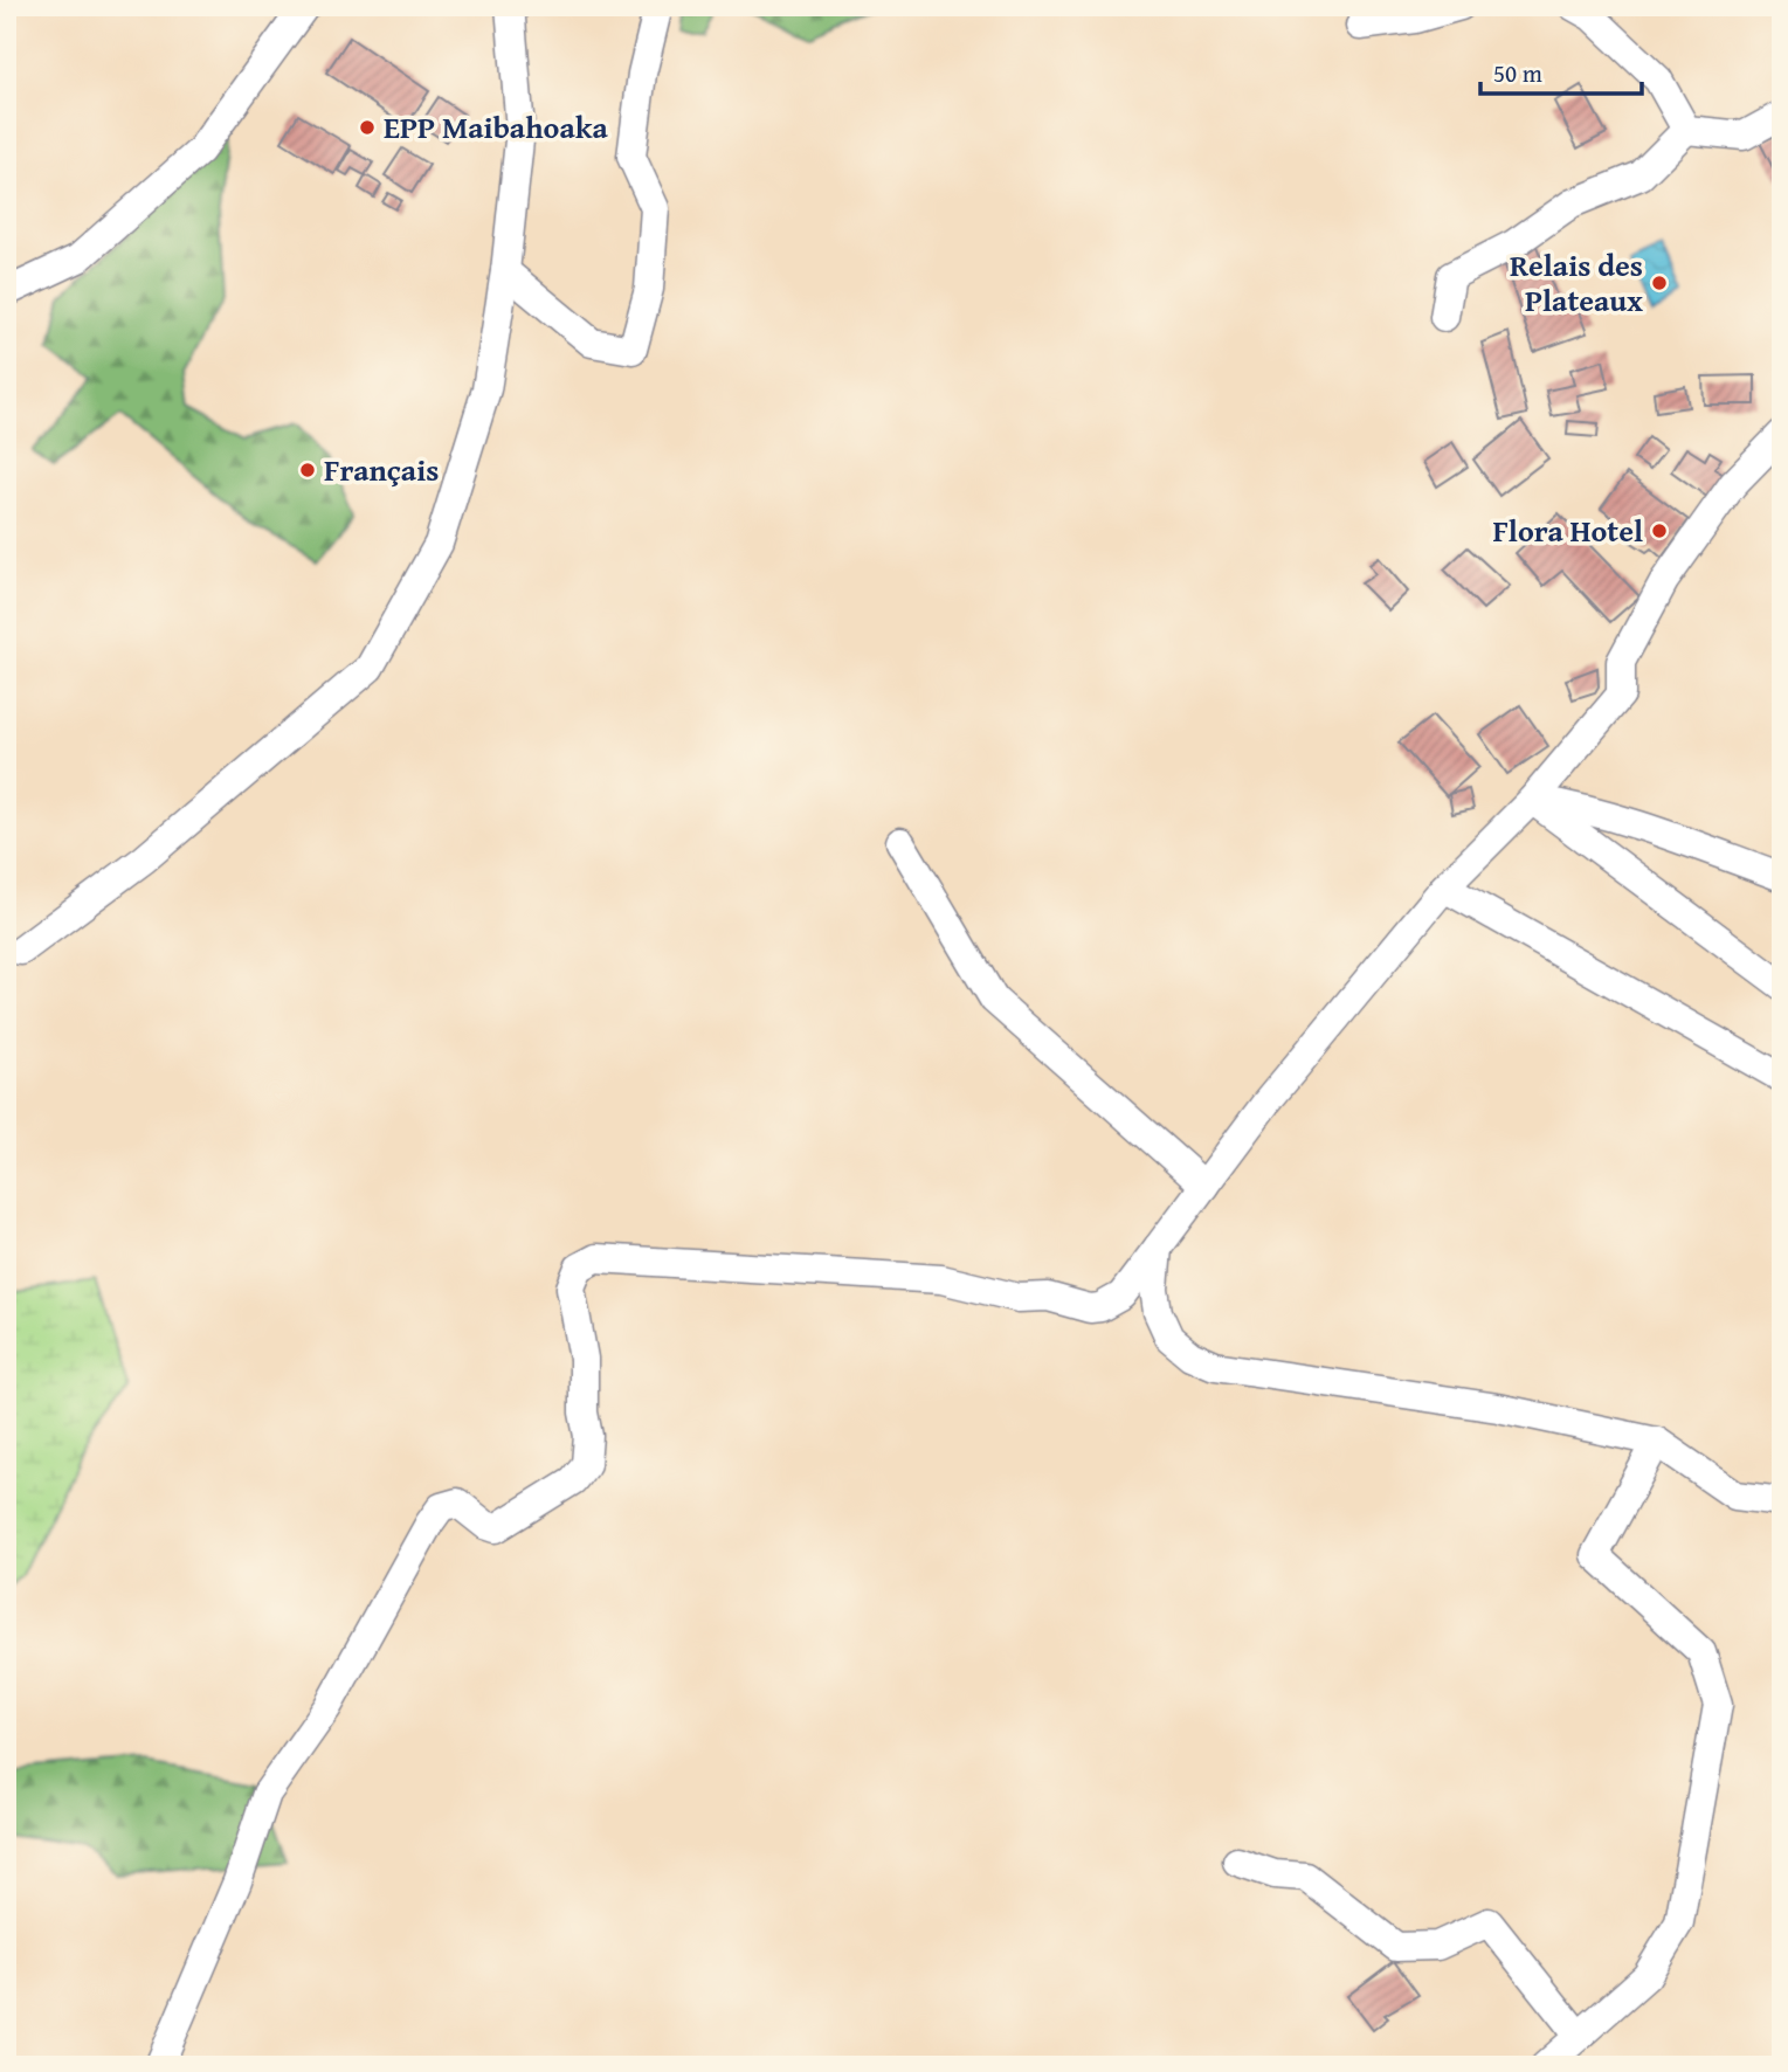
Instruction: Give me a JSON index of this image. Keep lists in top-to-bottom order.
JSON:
{
  "places": [
    "EPP Maibahoaka",
    "Relais des Plateaux",
    "Français",
    "Flora Hotel"
  ],
  "scale_bar": "50 m"
}
